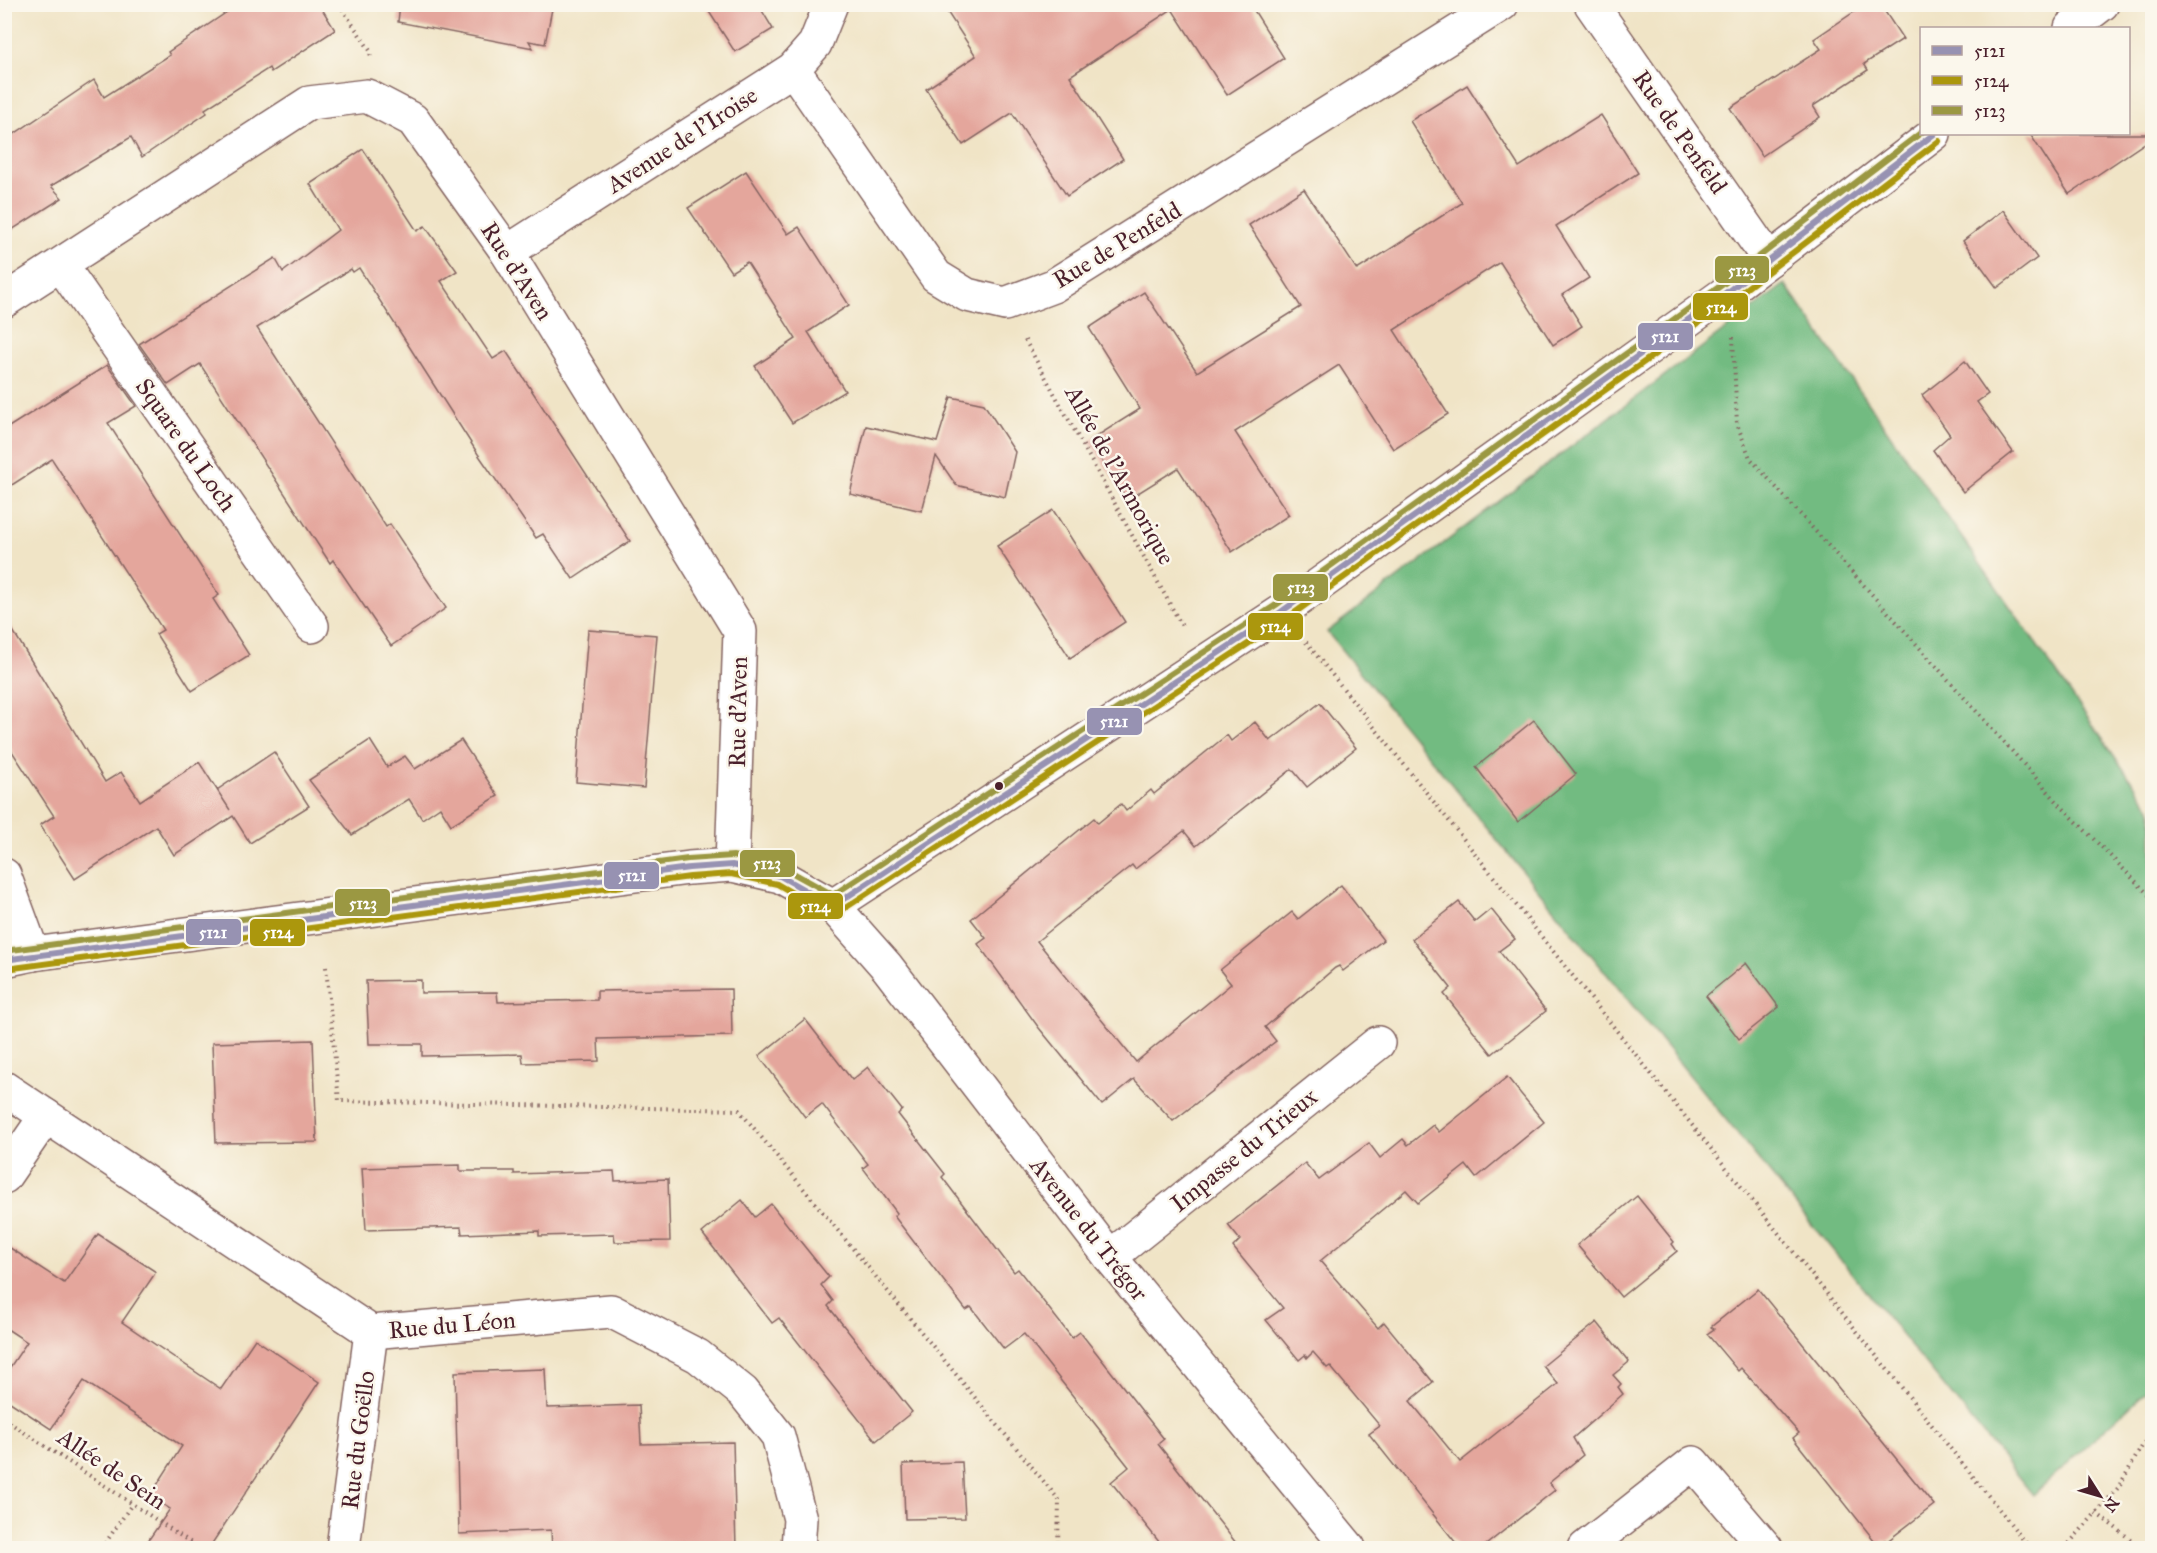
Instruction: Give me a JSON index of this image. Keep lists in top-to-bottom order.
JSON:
{
  "streets": {
    "street": [
      "Rue de Penfeld",
      "Avenue de l'Iroise",
      "Rue d'Aven",
      "Square du Loch",
      "Impasse du Trieux",
      "Avenue du Trégor",
      "Rue du Léon",
      "Rue du Goëllo"
    ],
    "path": ["Allée de l'Armorique", "Allée de Sein"]
  },
  "crossings": [
    ["Rue de Penfeld", "Allée de l'Armorique"],
    ["Avenue de l'Iroise", "Rue d'Aven"],
    ["Rue d'Aven", "Avenue du Trégor"],
    ["Impasse du Trieux", "Avenue du Trégor"],
    ["Rue du Léon", "Rue du Goëllo"]
  ],
  "lines": ["transit line 5123", "transit line 5121", "transit line 5124"],
  "legend": ["5121", "5124", "5123"],
  "north": "bottom right"
}
